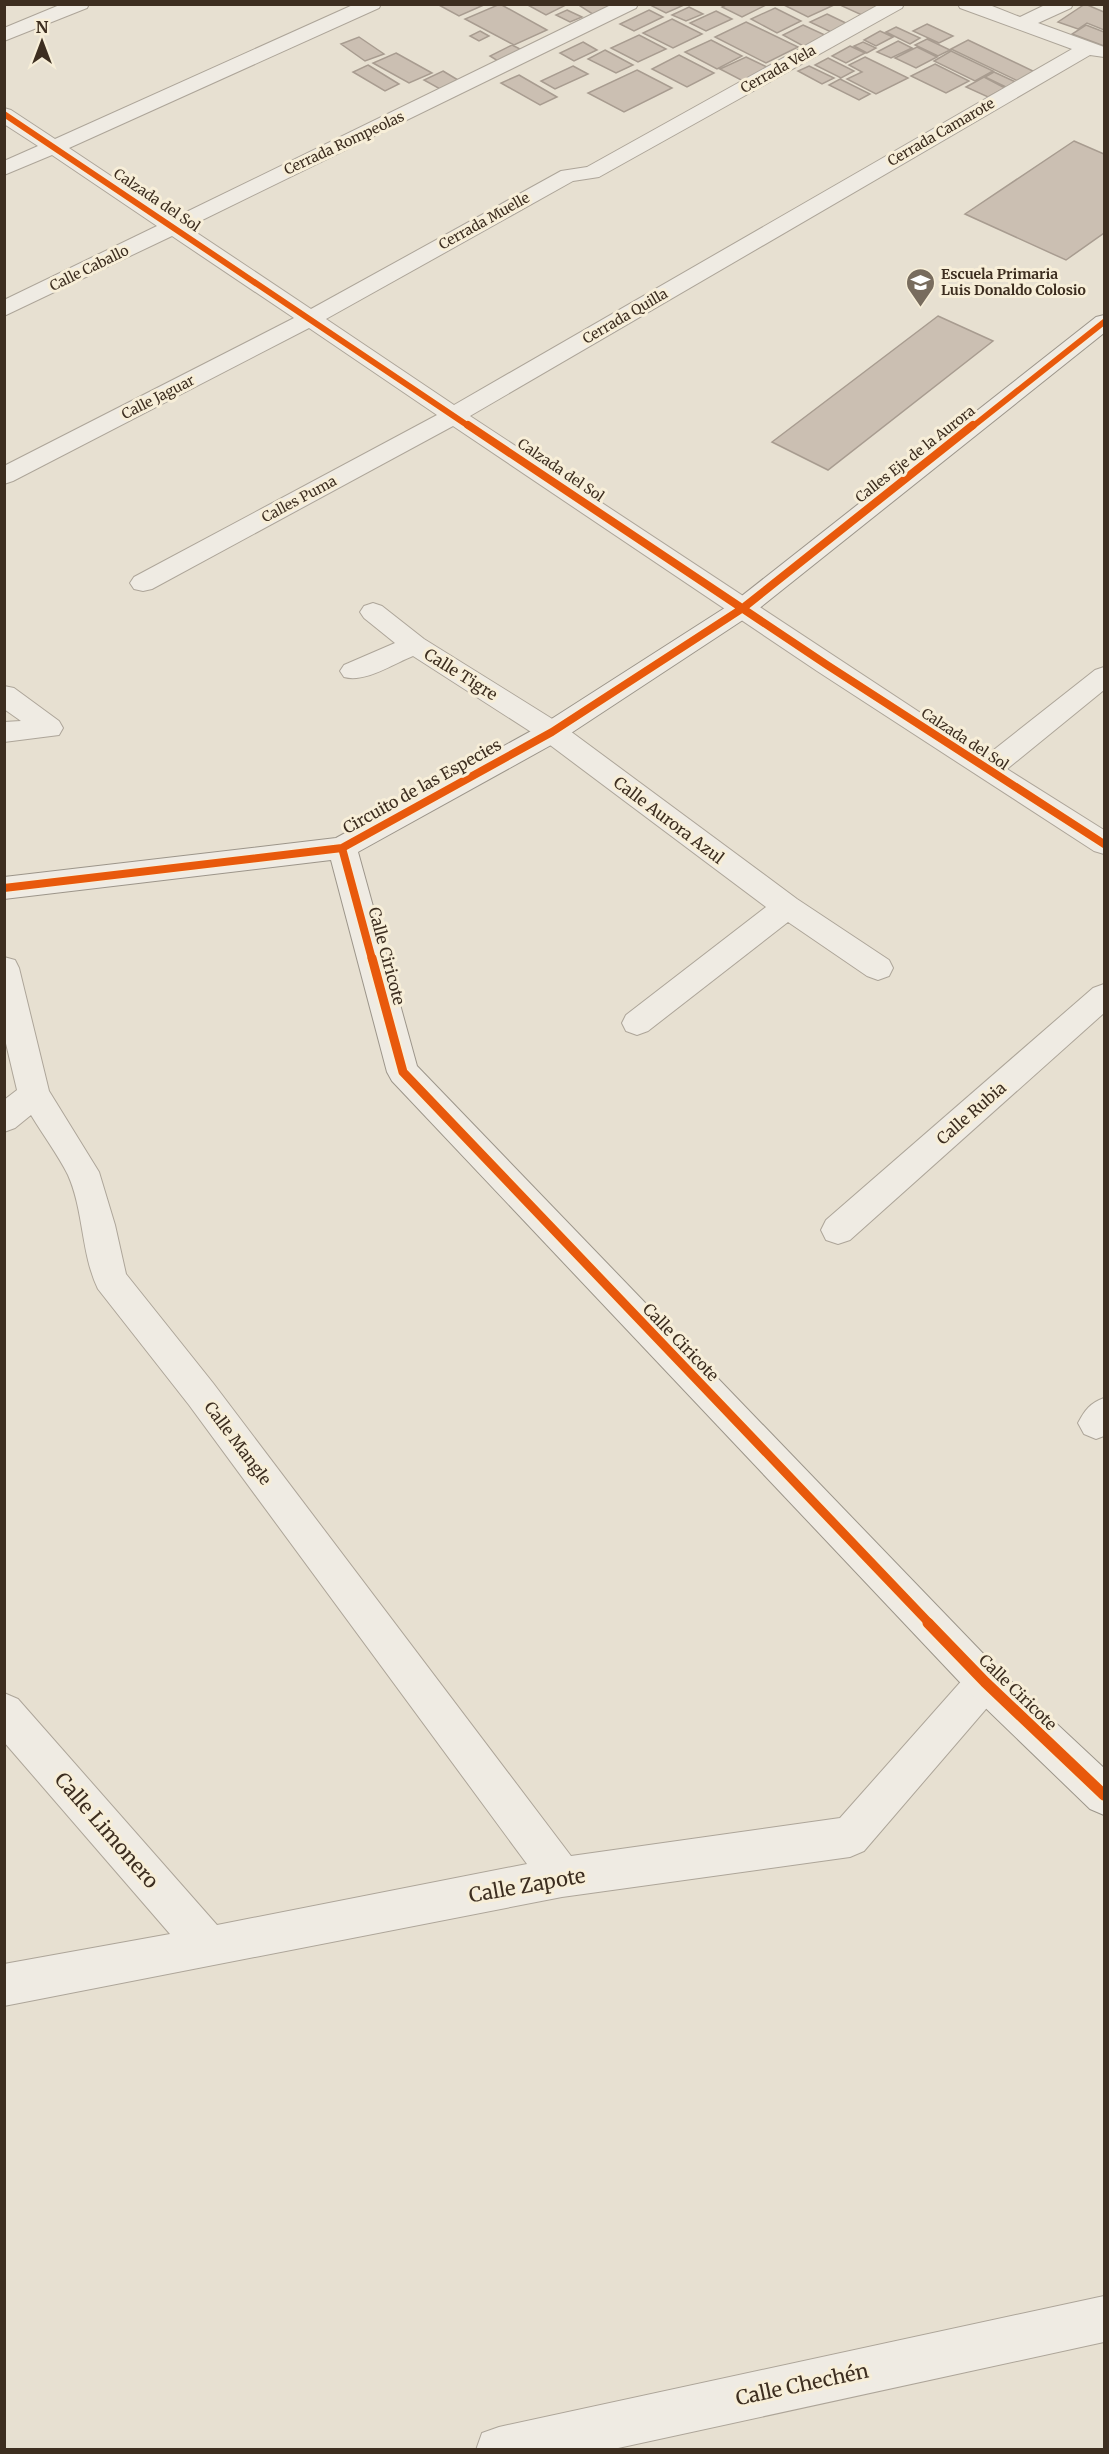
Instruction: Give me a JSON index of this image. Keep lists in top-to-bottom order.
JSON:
{
  "streets": {
    "street": [
      "Cerrada Vela",
      "Cerrada Camarote",
      "Cerrada Rompeolas",
      "Calzada del Sol",
      "Cerrada Muelle",
      "Calle Caballo",
      "Cerrada Quilla",
      "Calle Jaguar",
      "Calles Eje de la Aurora",
      "Calles Puma",
      "Calle Tigre",
      "Circuito de las Especies",
      "Calle Aurora Azul",
      "Calle Ciricote",
      "Calle Rubia",
      "Calle Mangle",
      "Calle Limonero",
      "Calle Zapote",
      "Calle Chechén"
    ]
  },
  "crossings": [
    ["Cerrada Vela", "Cerrada Muelle"],
    ["Cerrada Camarote", "Cerrada Quilla"],
    ["Cerrada Rompeolas", "Calzada del Sol"],
    ["Cerrada Rompeolas", "Calle Caballo"],
    ["Calzada del Sol", "Cerrada Muelle"],
    ["Calzada del Sol", "Calle Caballo"],
    ["Calzada del Sol", "Cerrada Quilla"],
    ["Calzada del Sol", "Calle Jaguar"],
    ["Calzada del Sol", "Calles Eje de la Aurora"],
    ["Calzada del Sol", "Calles Puma"],
    ["Calzada del Sol", "Circuito de las Especies"],
    ["Cerrada Muelle", "Calle Jaguar"],
    ["Cerrada Quilla", "Calles Puma"],
    ["Calles Eje de la Aurora", "Circuito de las Especies"],
    ["Calle Tigre", "Circuito de las Especies"],
    ["Calle Tigre", "Calle Aurora Azul"],
    ["Circuito de las Especies", "Calle Aurora Azul"],
    ["Circuito de las Especies", "Calle Ciricote"],
    ["Calle Ciricote", "Calle Zapote"],
    ["Calle Mangle", "Calle Zapote"],
    ["Calle Limonero", "Calle Zapote"]
  ],
  "places": {
    "school or university": ["Escuela Primaria Luis Donaldo Colosio"]
  },
  "north": "top"
}
